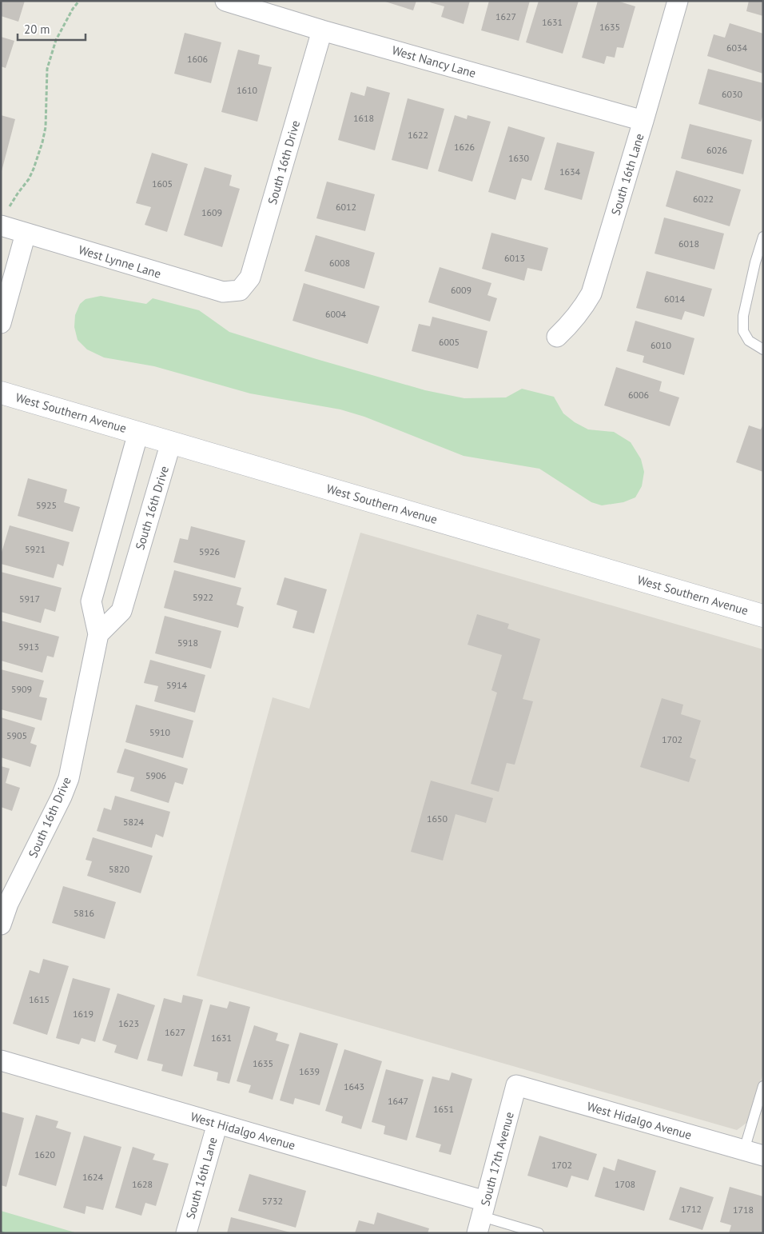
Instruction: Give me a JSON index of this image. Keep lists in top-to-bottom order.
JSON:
{
  "streets": {
    "main road": ["West Southern Avenue"],
    "street": [
      "West Nancy Lane",
      "South 16th Drive",
      "South 16th Lane",
      "West Lynne Lane",
      "West Hidalgo Avenue",
      "South 17th Avenue"
    ]
  },
  "crossings": [
    ["West Nancy Lane", "South 16th Drive"],
    ["West Nancy Lane", "South 16th Lane"],
    ["South 16th Drive", "West Lynne Lane"],
    ["South 16th Drive", "West Southern Avenue"],
    ["South 16th Lane", "West Hidalgo Avenue"],
    ["West Hidalgo Avenue", "South 17th Avenue"]
  ],
  "house_numbers": [
    "1627",
    "1631",
    "1635",
    "6034",
    "1606",
    "1610",
    "6030",
    "1618",
    "1622",
    "1626",
    "6026",
    "1630",
    "1634",
    "1605",
    "6022",
    "6012",
    "1609",
    "6018",
    "6013",
    "6008",
    "6009",
    "6014",
    "6004",
    "6005",
    "6010",
    "6006",
    "5925",
    "5921",
    "5926",
    "5922",
    "5917",
    "5918",
    "5913",
    "5914",
    "5909",
    "5910",
    "5905",
    "1702",
    "5906",
    "1650",
    "5824",
    "5820",
    "5816",
    "1615",
    "1619",
    "1623",
    "1627",
    "1631",
    "1635",
    "1639",
    "1643",
    "1647",
    "1651",
    "1620",
    "1702",
    "1624",
    "1628",
    "1708",
    "5732",
    "1712",
    "1718"
  ],
  "scale_bar": "20 m"
}
